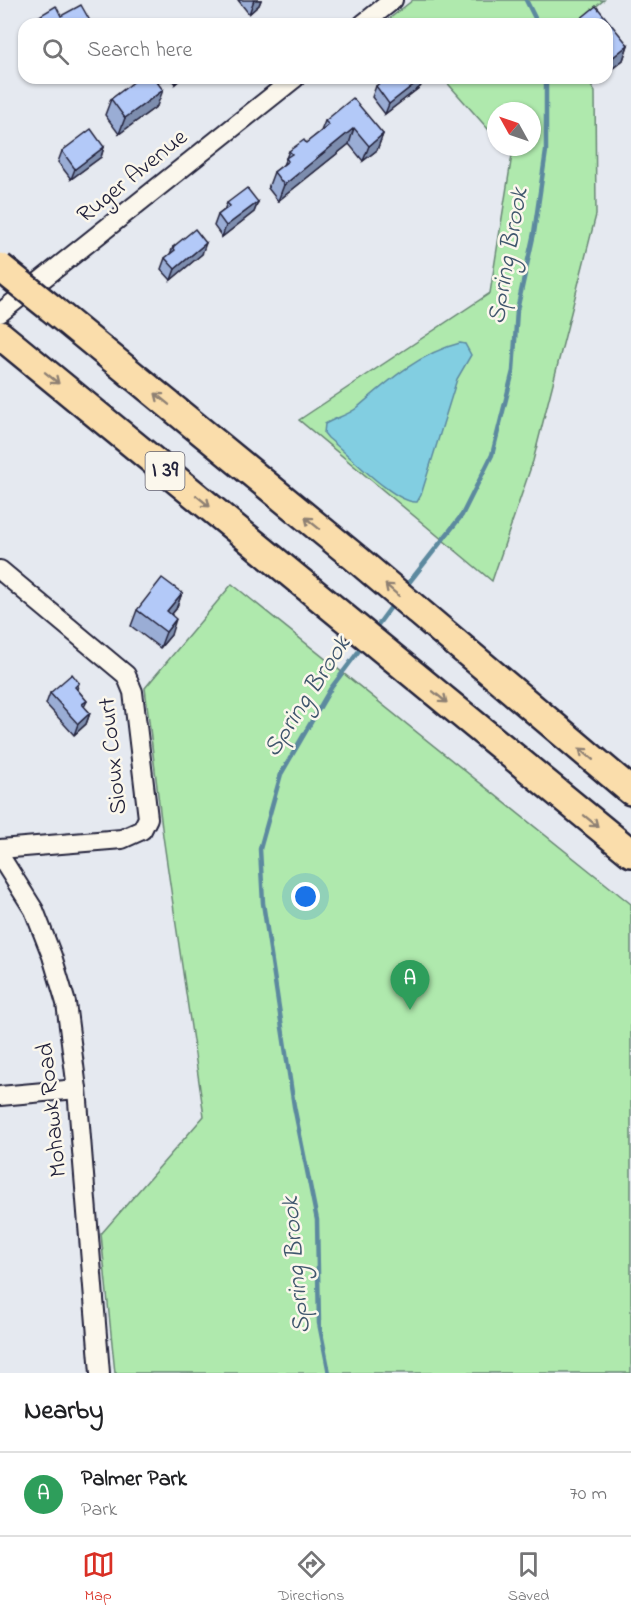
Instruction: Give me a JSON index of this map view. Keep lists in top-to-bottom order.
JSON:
{
  "streets": {
    "highway": ["I 39"],
    "street": ["Ruger Avenue", "Sioux Court", "Mohawk Road"]
  },
  "water": ["Spring Brook"],
  "north": "top left",
  "page": {
    "search": "Search here",
    "pins": "A",
    "heading": "Nearby",
    "list": [
      {
        "mark": "A",
        "name": "Palmer Park",
        "note": "Park",
        "value": "70 m"
      }
    ],
    "nav": ["Map", "Directions", "Saved"]
  }
}
